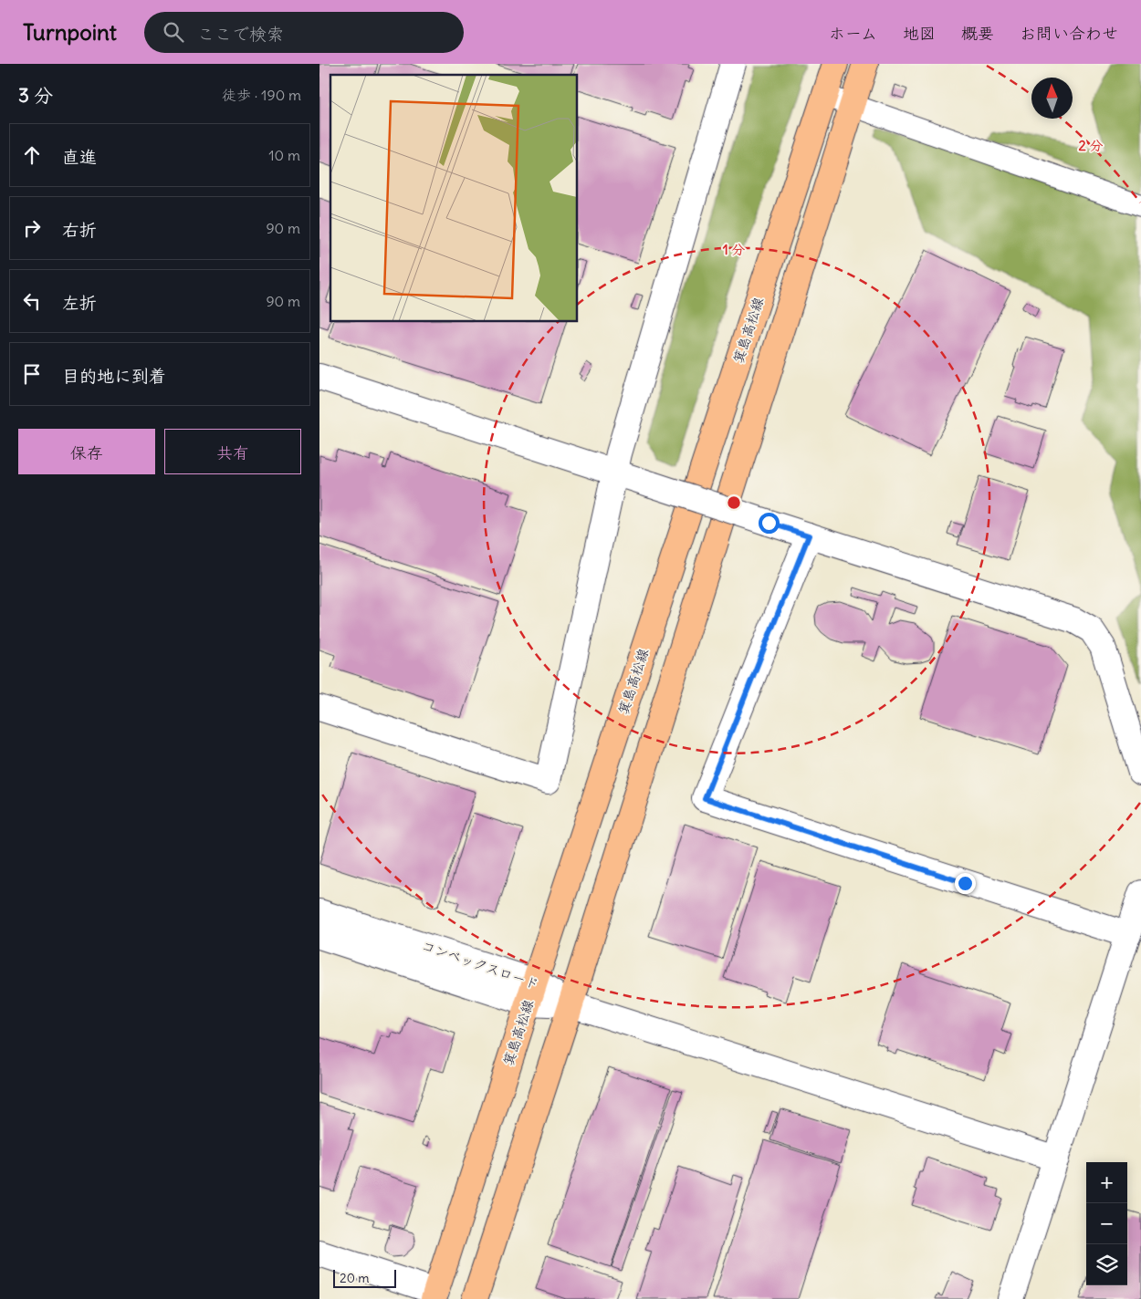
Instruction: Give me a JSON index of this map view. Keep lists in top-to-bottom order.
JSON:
{
  "streets": {
    "main road": ["箕島高松線"],
    "street": ["コンベックスロード"]
  },
  "crossings": [
    ["箕島高松線", "コンベックスロード"]
  ],
  "scale_bar": "20 m",
  "north": "top",
  "page": {
    "header": "Turnpoint",
    "search": "ここで検索",
    "nav": [
      "ホーム",
      "地図",
      "概要",
      "お問い合わせ"
    ],
    "heading": ["3 分", "徒歩 · 190 m"],
    "list": [
      ["直進", "10 m"],
      ["右折", "90 m"],
      ["左折", "90 m"],
      "目的地に到着"
    ],
    "buttons": ["保存", "共有"],
    "map_buttons": ["+", "−"],
    "scale": "20 m"
  },
  "rings": ["2 分", "1 分"]
}
